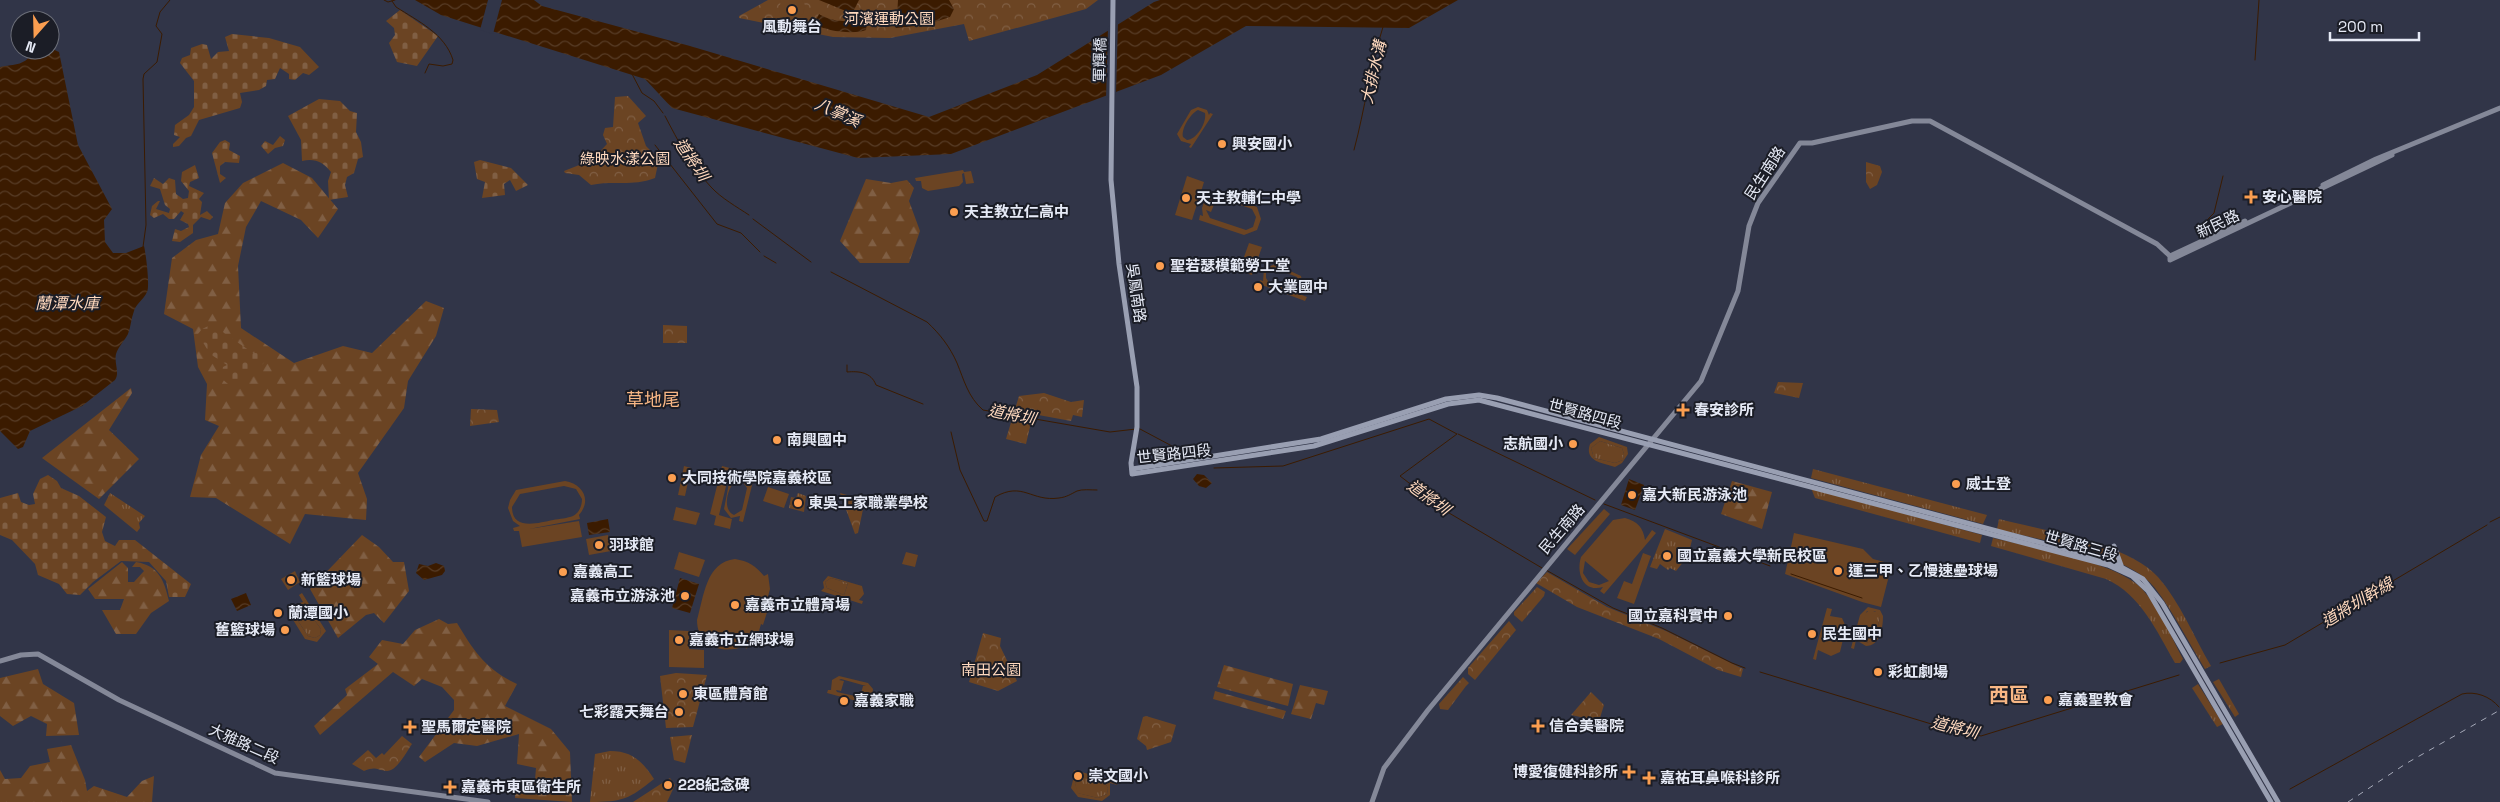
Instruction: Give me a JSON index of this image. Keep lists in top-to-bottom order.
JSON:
{
  "streets": {
    "main road": [
      "軍輝橋",
      "民生南路",
      "新民路",
      "吳鳳南路",
      "世賢路四段",
      "世賢路三段",
      "大雅路二段"
    ]
  },
  "crossings": [
    ["軍輝橋", "吳鳳南路"],
    ["民生南路", "新民路"],
    ["民生南路", "世賢路四段"],
    ["吳鳳南路", "世賢路四段"],
    ["世賢路四段", "世賢路三段"]
  ],
  "districts": ["草地尾", "西區"],
  "water": [
    "大排水溝",
    "八掌溪",
    "道將圳",
    "蘭潭水庫",
    "道將圳幹線"
  ],
  "parks": ["河濱運動公園", "綠映水漾公園", "南田公園"],
  "places": {
    "other": [
      "風動舞台",
      "興安國小",
      "天主教輔仁中學",
      "天主教立仁高中",
      "聖若瑟模範勞工堂",
      "大業國中",
      "南興國中",
      "志航國小",
      "大同技術學院嘉義校區",
      "威士登",
      "嘉大新民游泳池",
      "東吳工家職業學校",
      "羽球館",
      "國立嘉義大學新民校區",
      "運三甲、乙慢速壘球場",
      "嘉義高工",
      "新籃球場",
      "嘉義市立游泳池",
      "嘉義市立體育場",
      "蘭潭國小",
      "國立嘉科實中",
      "舊籃球場",
      "民生國中",
      "嘉義市立網球場",
      "彩虹劇場",
      "東區體育館",
      "嘉義聖教會",
      "嘉義家職",
      "七彩露天舞台",
      "崇文國小",
      "228紀念碑"
    ],
    "health": [
      "安心醫院",
      "春安診所",
      "信合美醫院",
      "聖馬爾定醫院",
      "博愛復健科診所",
      "嘉祐耳鼻喉科診所",
      "嘉義市東區衛生所"
    ]
  },
  "scale_bar": "200 m",
  "north": "bottom"
}
